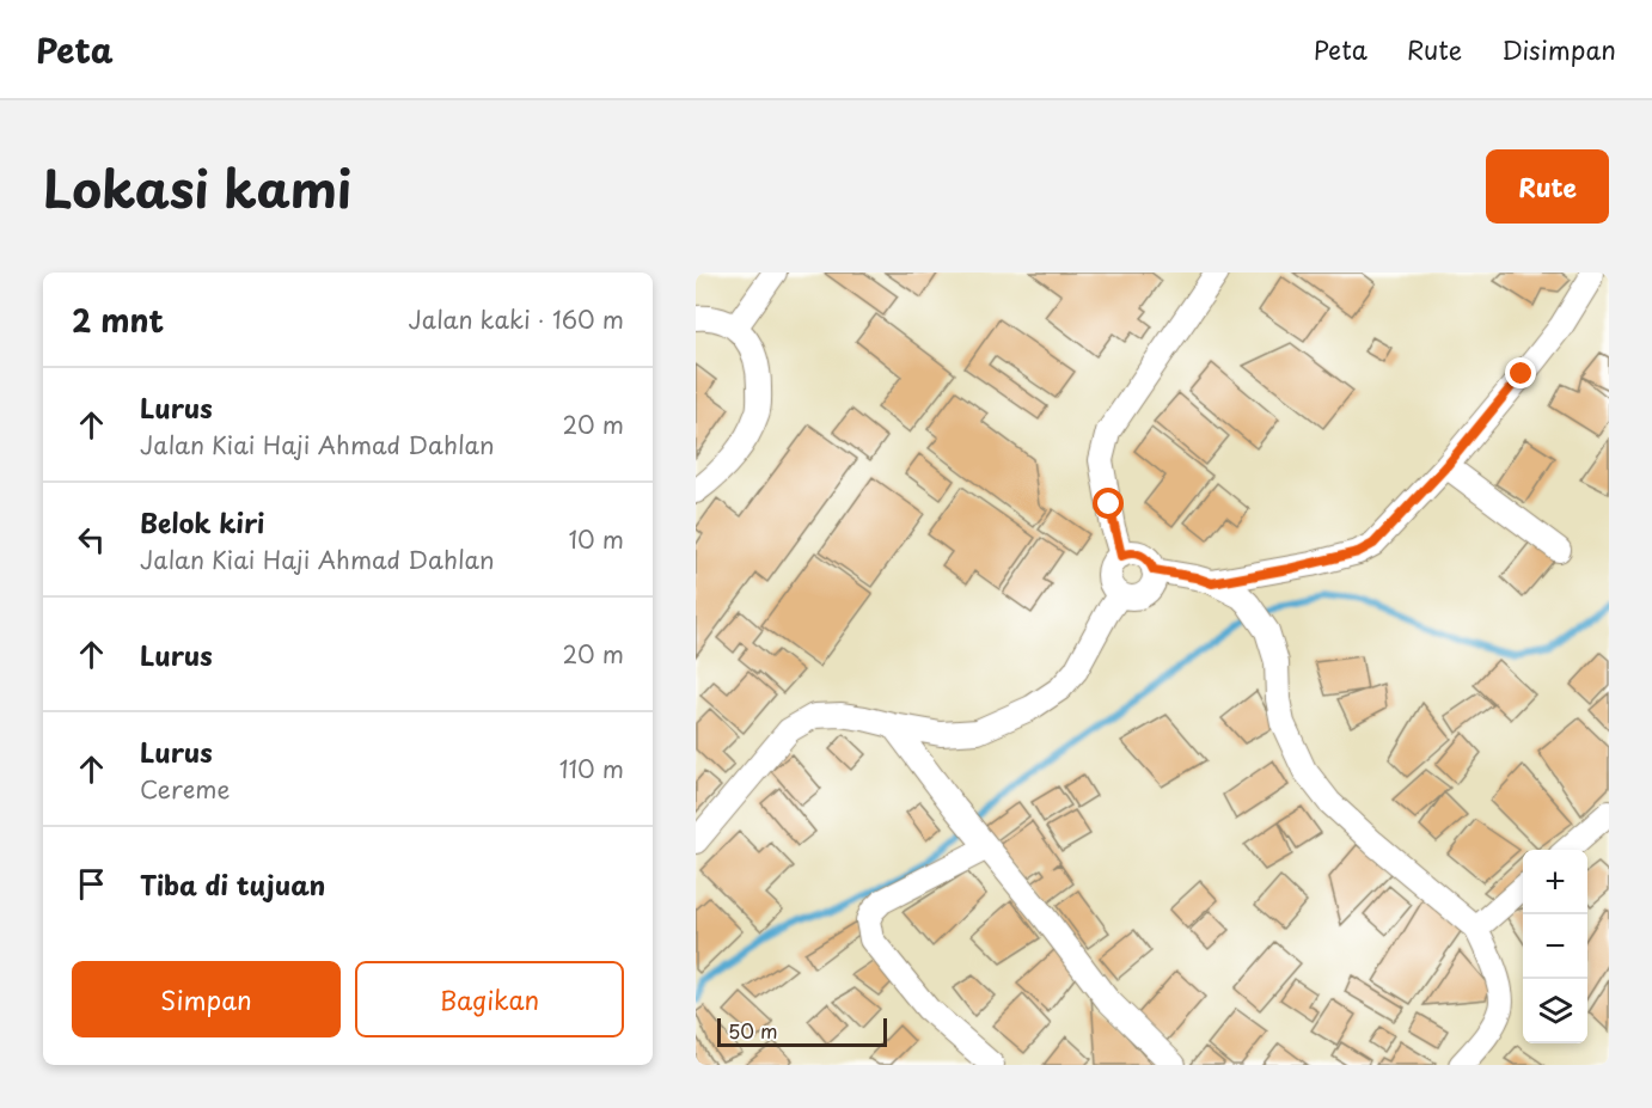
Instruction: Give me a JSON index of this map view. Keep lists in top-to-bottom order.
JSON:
{
  "scale_bar": "50 m",
  "page": {
    "header": "Peta",
    "nav": ["Peta", "Rute", "Disimpan"],
    "title": "Lokasi kami",
    "buttons": [
      "Rute",
      ["Simpan", "Bagikan"]
    ],
    "heading": ["2 mnt", "Jalan kaki · 160 m"],
    "list": [
      ["Lurus", "Jalan Kiai Haji Ahmad Dahlan", "20 m"],
      ["Belok kiri", "Jalan Kiai Haji Ahmad Dahlan", "10 m"],
      ["Lurus", "20 m"],
      ["Lurus", "Cereme", "110 m"],
      "Tiba di tujuan"
    ],
    "map_buttons": ["+", "−"],
    "scale": "50 m"
  }
}
